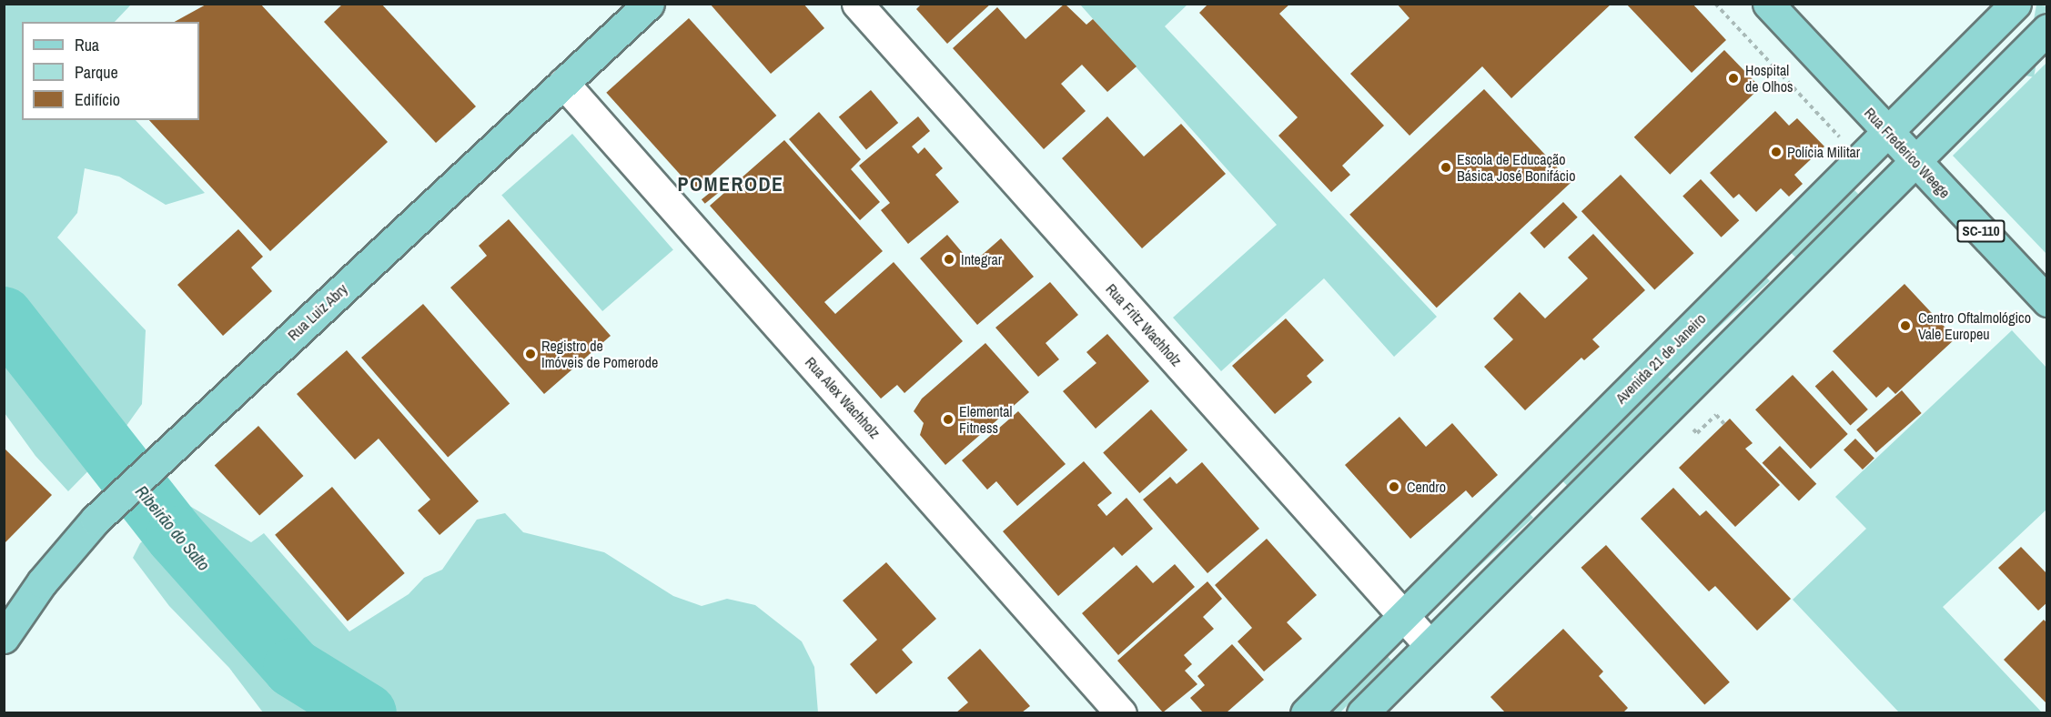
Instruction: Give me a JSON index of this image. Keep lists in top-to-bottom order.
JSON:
{
  "streets": {
    "main road": [
      "Rua Frederico Weege",
      "SC-110",
      "Rua Luiz Abry",
      "Avenida 21 de Janeiro"
    ],
    "street": ["Rua Fritz Wachholz", "Rua Alex Wachholz"]
  },
  "crossings": [
    ["Rua Frederico Weege", "Avenida 21 de Janeiro"],
    ["Rua Luiz Abry", "Rua Alex Wachholz"],
    ["Rua Fritz Wachholz", "Avenida 21 de Janeiro"]
  ],
  "districts": ["POMERODE"],
  "water": ["Ribeirão do Salto"],
  "places": [
    "Hospital de Olhos",
    "Polícia Militar",
    "Escola de Educação Básica José Bonifácio",
    "Integrar",
    "Centro Oftalmológico Vale Europeu",
    "Registro de Imóveis de Pomerode",
    "Elemental Fitness",
    "Cendro"
  ],
  "legend": ["Rua", "Parque", "Edifício"]
}
